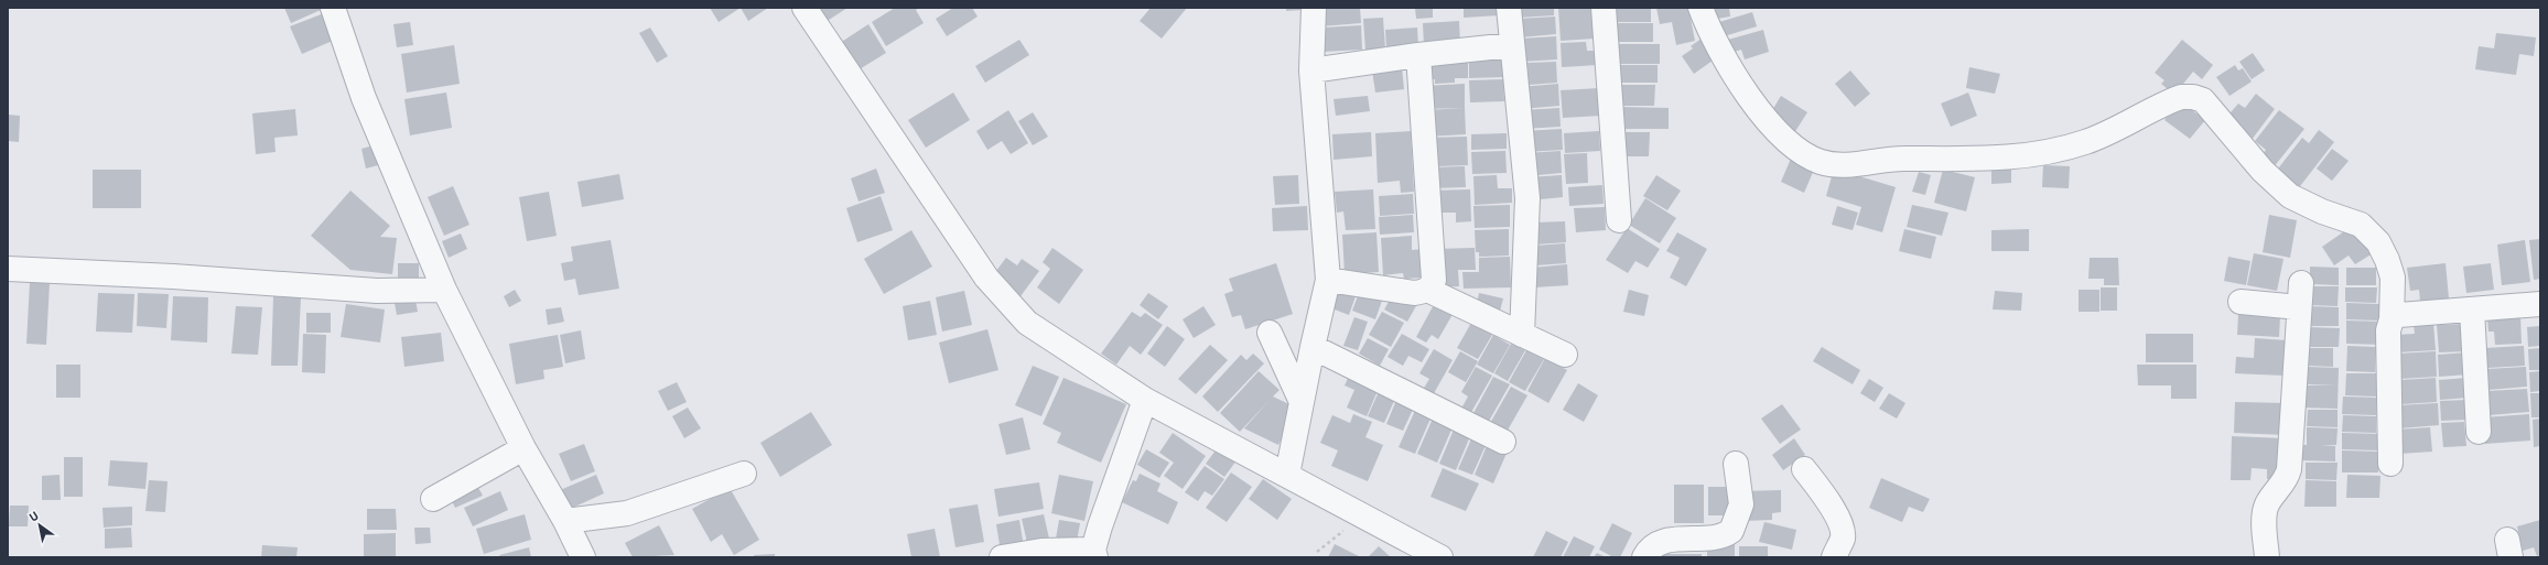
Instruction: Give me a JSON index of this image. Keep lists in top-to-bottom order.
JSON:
{
  "north": "top left"
}
